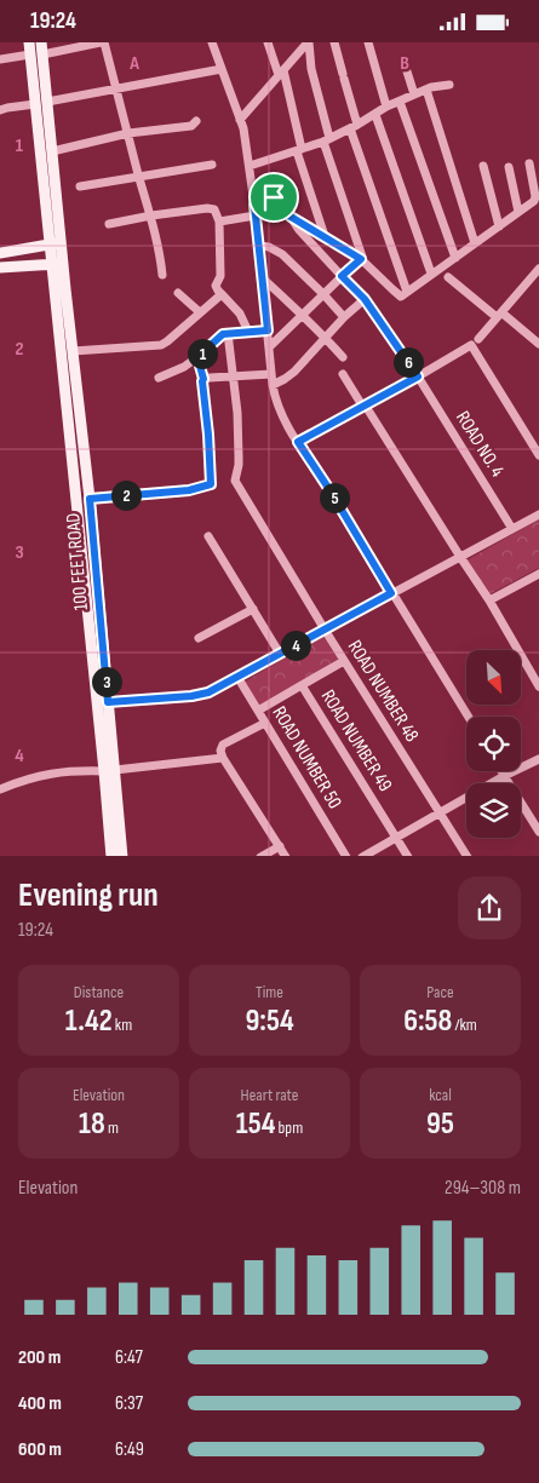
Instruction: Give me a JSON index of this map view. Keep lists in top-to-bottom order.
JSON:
{
  "streets": {
    "main road": ["100 FEET ROAD"],
    "street": [
      "ROAD NO. 4",
      "ROAD NUMBER 48",
      "ROAD NUMBER 49",
      "ROAD NUMBER 50"
    ]
  },
  "crossings": [
    ["ROAD NUMBER 48", "ROAD NUMBER 49"]
  ],
  "north": "bottom right",
  "page": {
    "status": "19:24",
    "pins": [
      "1",
      "6",
      "2",
      "5",
      "4",
      "3"
    ],
    "heading": ["Evening run", "19:24"],
    "stats": [
      ["Distance", "1.42 km"],
      ["Time", "9:54"],
      ["Pace", "6:58 /km"],
      ["Elevation", "18 m"],
      ["Heart rate", "154 bpm"],
      ["kcal", "95"]
    ],
    "chart": ["Elevation", "294–308 m"],
    "list": [
      {
        "name": "200 m",
        "note": "6:47"
      },
      {
        "name": "400 m",
        "note": "6:37"
      },
      {
        "name": "600 m",
        "note": "6:49"
      }
    ]
  },
  "grid": {
    "columns": ["A", "B"],
    "rows": [
      "1",
      "2",
      "3",
      "4"
    ]
  }
}
